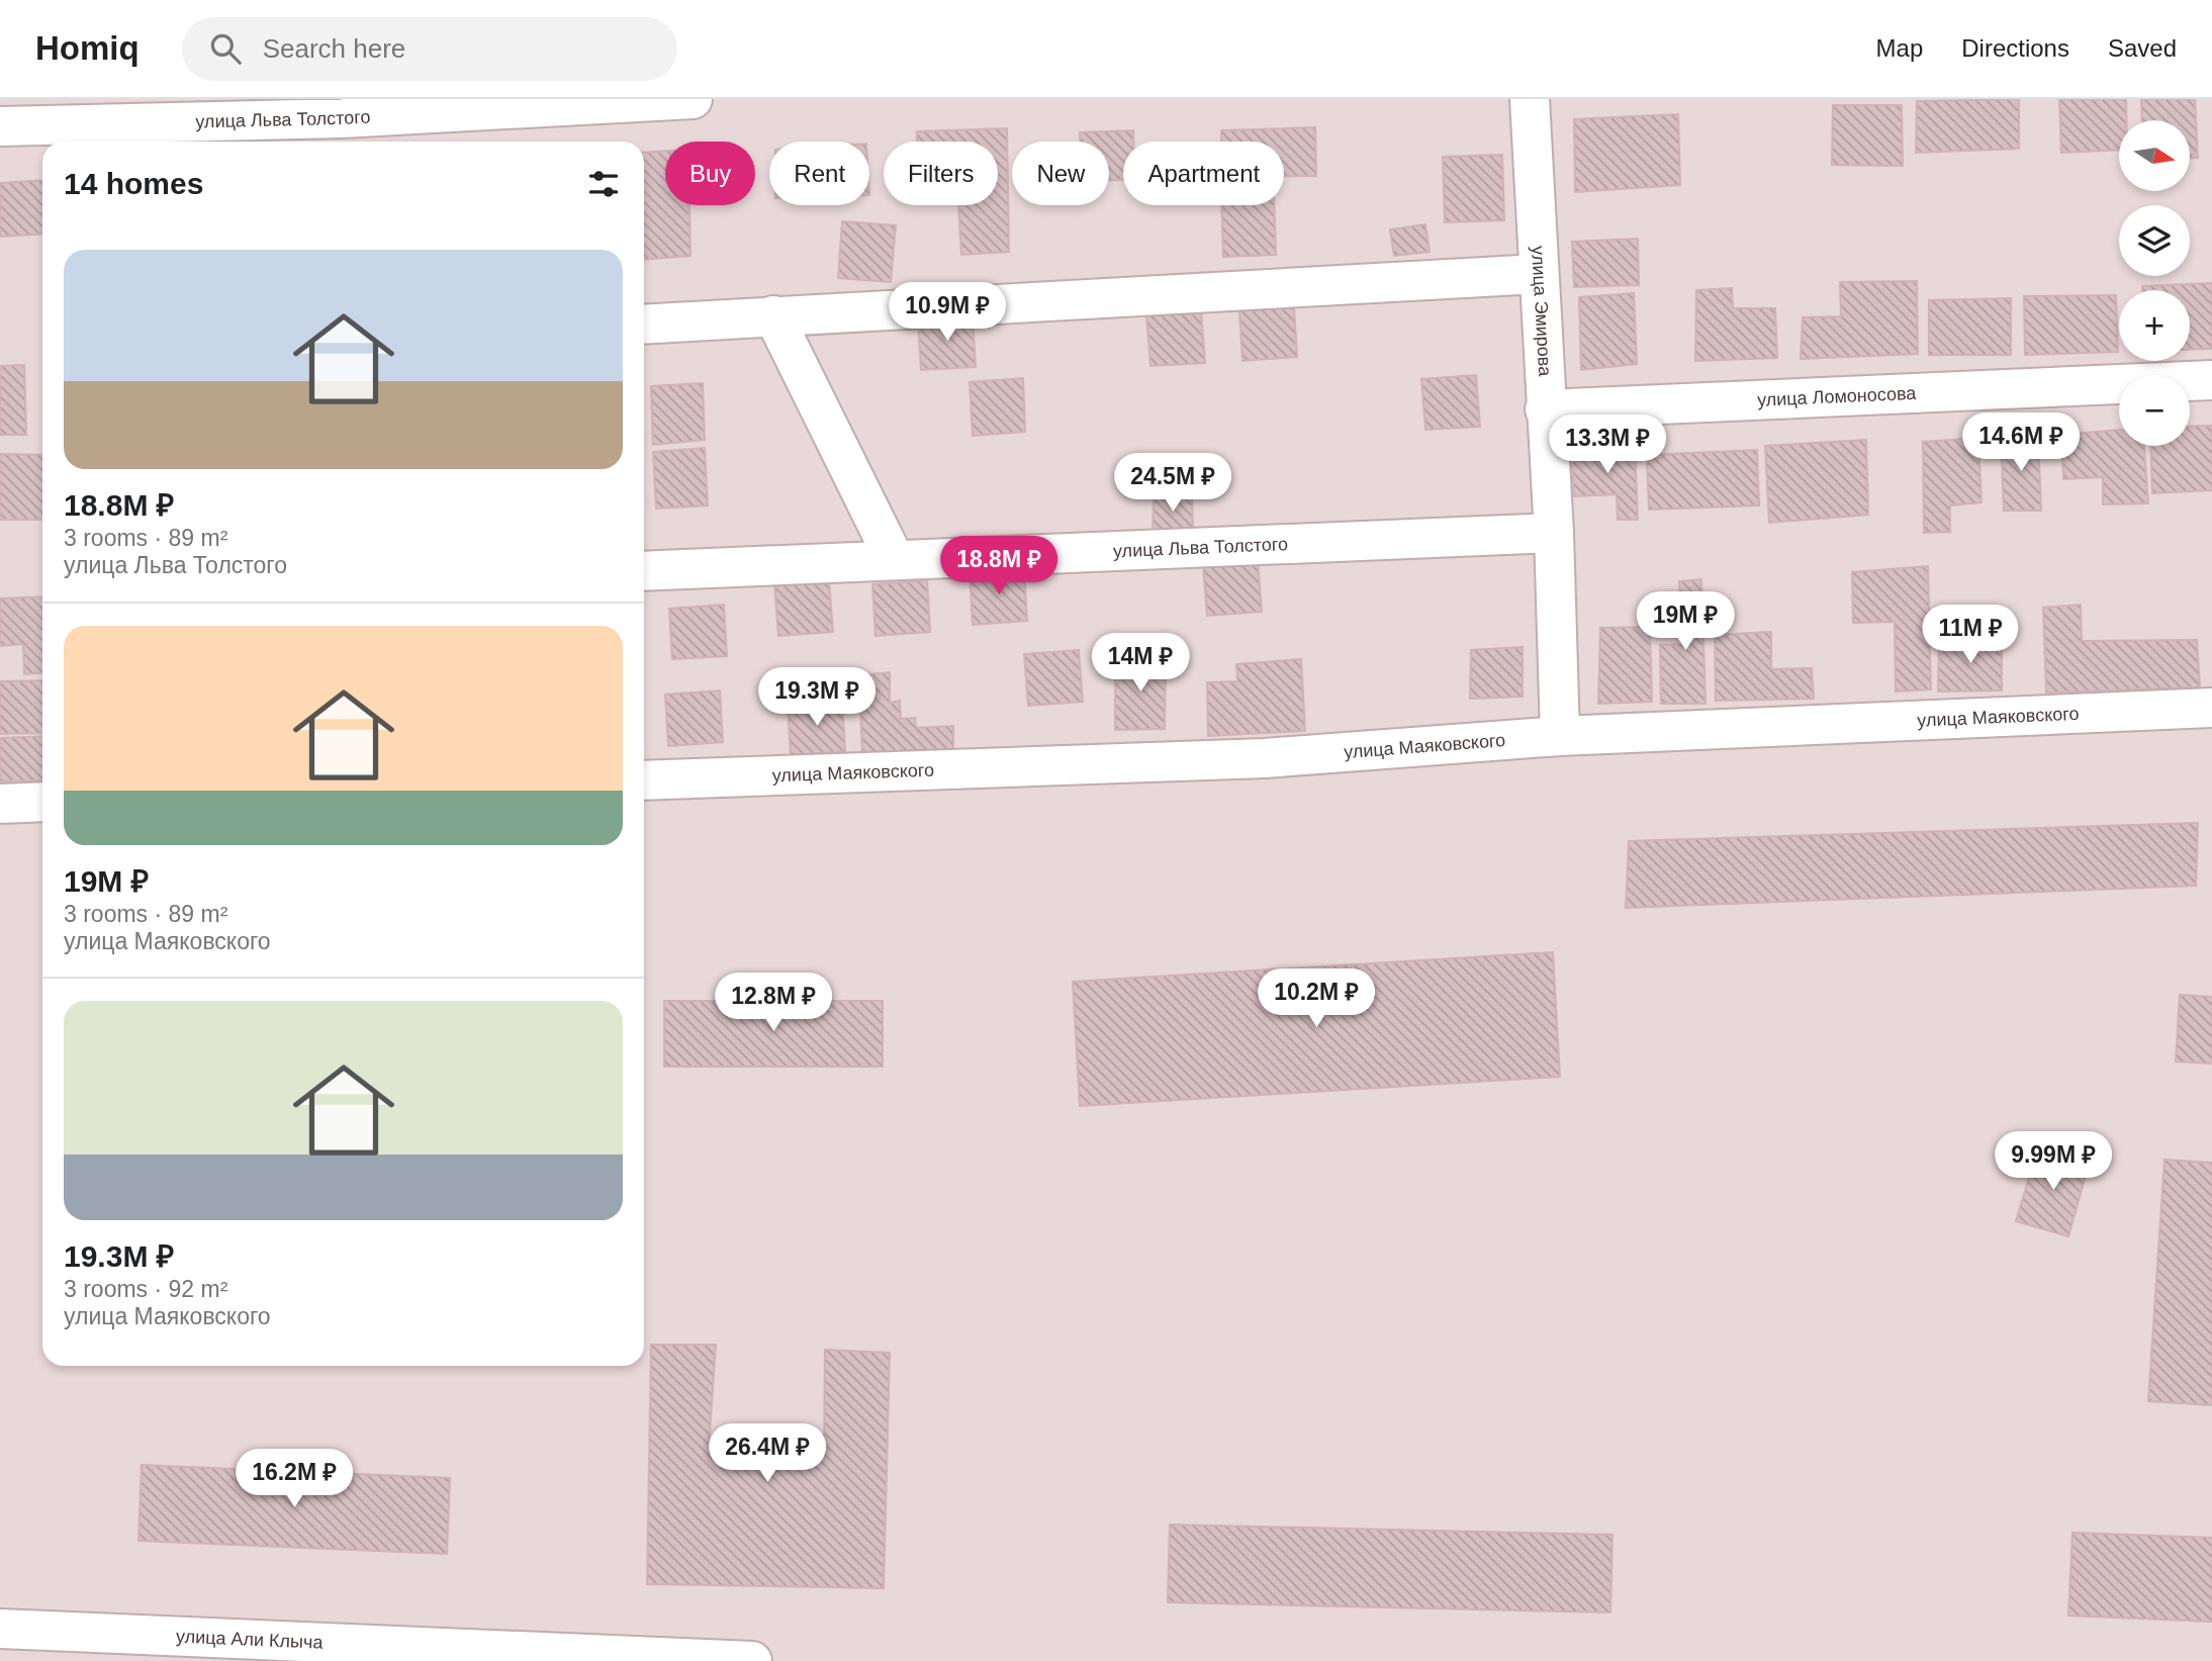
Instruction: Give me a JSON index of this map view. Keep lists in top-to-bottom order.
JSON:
{
  "streets": {
    "street": [
      "улица Льва Толстого",
      "улица Эмирова",
      "улица Ломоносова",
      "улица Маяковского",
      "улица Али Клыча"
    ]
  },
  "crossings": [
    ["улица Льва Толстого", "улица Эмирова"],
    ["улица Эмирова", "улица Ломоносова"],
    ["улица Эмирова", "улица Маяковского"]
  ],
  "north": "right",
  "page": {
    "header": "Homiq",
    "search": "Search here",
    "nav": ["Map", "Directions", "Saved"],
    "map_buttons": ["+", "−"],
    "chip": [
      "Buy",
      "Rent",
      "Filters",
      "New",
      "Apartment"
    ],
    "heading": "14 homes",
    "list": [
      {
        "name": "18.8M ₽",
        "note": "3 rooms · 89 m² · улица Льва Толстого"
      },
      {
        "name": "19M ₽",
        "note": "3 rooms · 89 m² · улица Маяковского"
      },
      {
        "name": "19.3M ₽",
        "note": "3 rooms · 92 m² · улица Маяковского"
      }
    ],
    "price": [
      "10.9M ₽",
      "14.6M ₽",
      "13.3M ₽",
      "24.5M ₽",
      "18.8M ₽",
      "19M ₽",
      "11M ₽",
      "14M ₽",
      "19.3M ₽",
      "10.2M ₽",
      "12.8M ₽",
      "9.99M ₽",
      "26.4M ₽",
      "16.2M ₽"
    ]
  }
}
